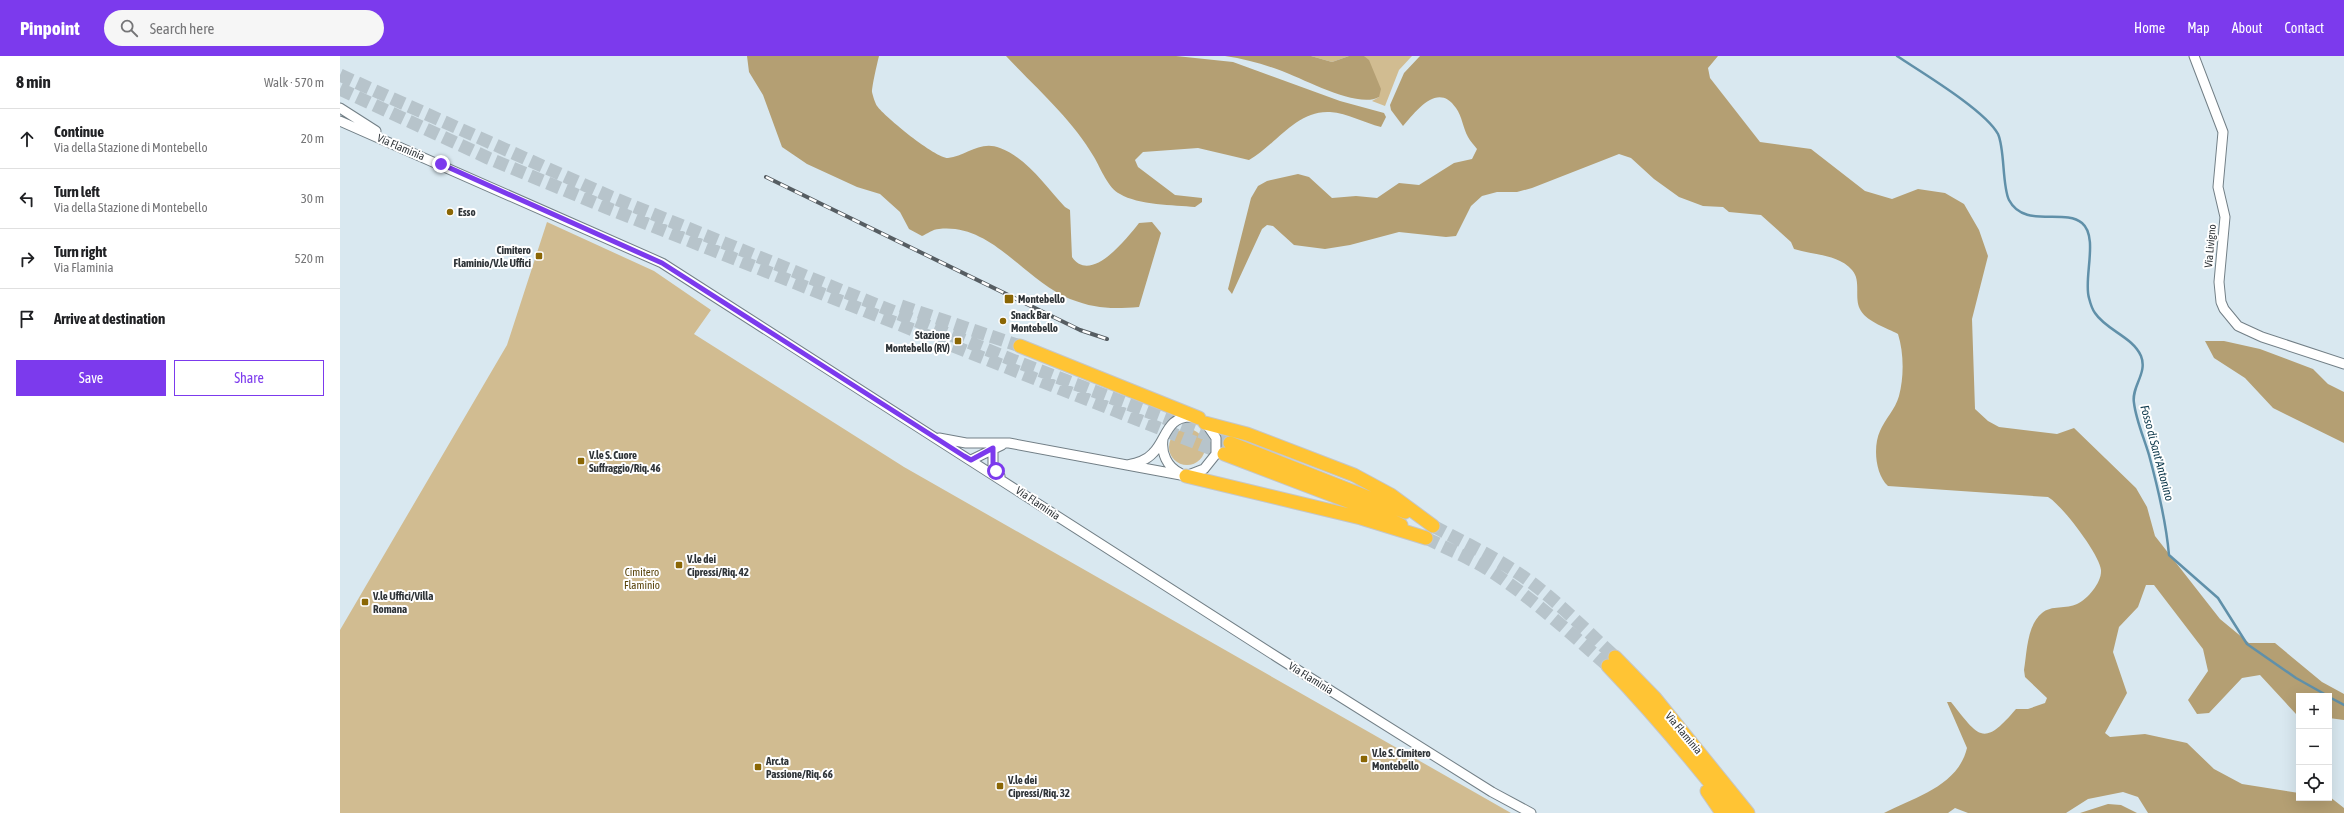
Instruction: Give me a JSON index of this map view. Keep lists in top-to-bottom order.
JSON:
{
  "streets": {
    "highway": ["Via Flaminia"],
    "street": ["Via Livigno"]
  },
  "water": ["Fosso di Sant'Antonino"],
  "parks": ["Cimitero Flaminio"],
  "places": {
    "other": ["Esso", "Snack Bar Montebello"],
    "transit": [
      "Cimitero Flaminio/V.le Uffici",
      "Montebello",
      "Stazione Montebello (RV)",
      "V.le S. Cuore Suffraggio/Riq. 46",
      "V.le dei Cipressi/Riq. 42",
      "V.le Uffici/Villa Romana",
      "V.le S. Cimitero Montebello",
      "Arc.ta Passione/Riq. 66",
      "V.le dei Cipressi/Riq. 32"
    ]
  },
  "page": {
    "header": "Pinpoint",
    "search": "Search here",
    "nav": [
      "Home",
      "Map",
      "About",
      "Contact"
    ],
    "heading": ["8 min", "Walk · 570 m"],
    "list": [
      ["Continue", "Via della Stazione di Montebello", "20 m"],
      ["Turn left", "Via della Stazione di Montebello", "30 m"],
      ["Turn right", "Via Flaminia", "520 m"],
      "Arrive at destination"
    ],
    "buttons": ["Save", "Share"],
    "map_buttons": ["+", "−"]
  }
}
